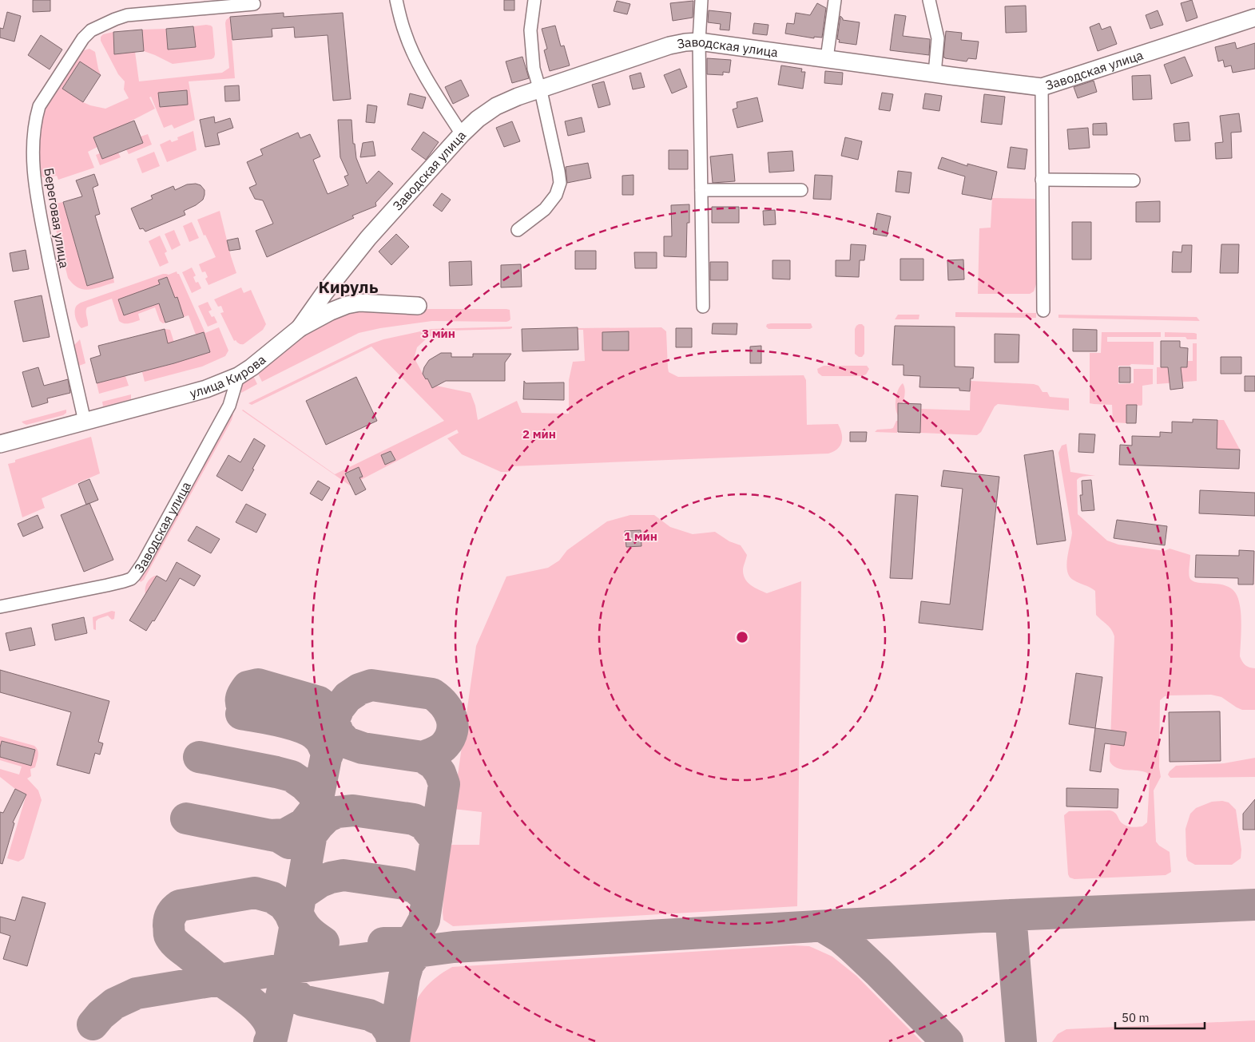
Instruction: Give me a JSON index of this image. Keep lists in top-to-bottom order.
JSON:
{
  "streets": {
    "street": ["Заводская улица", "Береговая улица", "улица Кирова"]
  },
  "crossings": [
    ["Заводская улица", "улица Кирова"],
    ["Береговая улица", "улица Кирова"]
  ],
  "districts": ["Кируль"],
  "scale_bar": "50 m",
  "rings": ["3 мин", "2 мин", "1 мин"]
}
